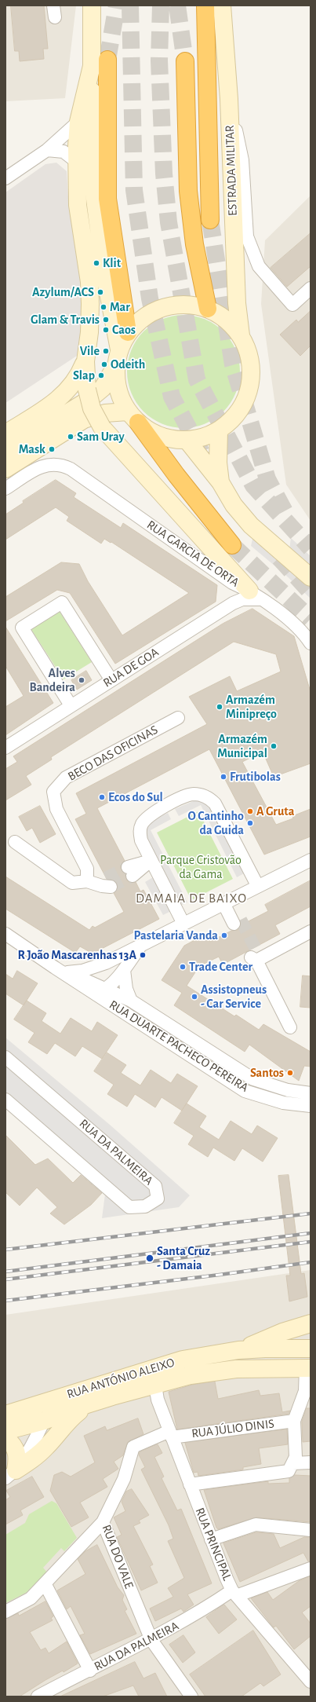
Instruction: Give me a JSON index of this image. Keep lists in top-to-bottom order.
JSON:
{
  "streets": {
    "street": [
      "ESTRADA MILITAR",
      "RUA GARCIA DE ORTA",
      "RUA DE GOA",
      "BECO DAS OFICINAS",
      "RUA DUARTE PACHECO PEREIRA",
      "RUA DA PALMEIRA",
      "RUA ANTÓNIO ALEIXO",
      "RUA JÚLIO DINIS",
      "RUA PRINCIPAL",
      "RUA DO VALE"
    ]
  },
  "crossings": [
    ["RUA GARCIA DE ORTA", "RUA DE GOA"],
    ["RUA DA PALMEIRA", "RUA PRINCIPAL"],
    ["RUA DA PALMEIRA", "RUA DO VALE"],
    ["RUA ANTÓNIO ALEIXO", "RUA PRINCIPAL"],
    ["RUA JÚLIO DINIS", "RUA PRINCIPAL"],
    ["RUA JÚLIO DINIS", "RUA DO VALE"],
    ["RUA PRINCIPAL", "RUA DO VALE"]
  ],
  "districts": ["DAMAIA DE BAIXO"],
  "parks": ["Parque Cristovão da Gama"],
  "places": [
    "Klit",
    "Azylum/ACS",
    "Mar",
    "Glam & Travis",
    "Caos",
    "Vile",
    "Odeith",
    "Slap",
    "Sam Uray",
    "Mask",
    "Alves Bandeira",
    "Armazém Minipreço",
    "Armazém Municipal",
    "Frutibolas",
    "Ecos do Sul",
    "A Gruta",
    "O Cantinho da Guida",
    "Pastelaria Vanda",
    "R João Mascarenhas 13A",
    "Trade Center",
    "Assistopneus - Car Service",
    "Santos",
    "Santa Cruz - Damaia"
  ]
}
